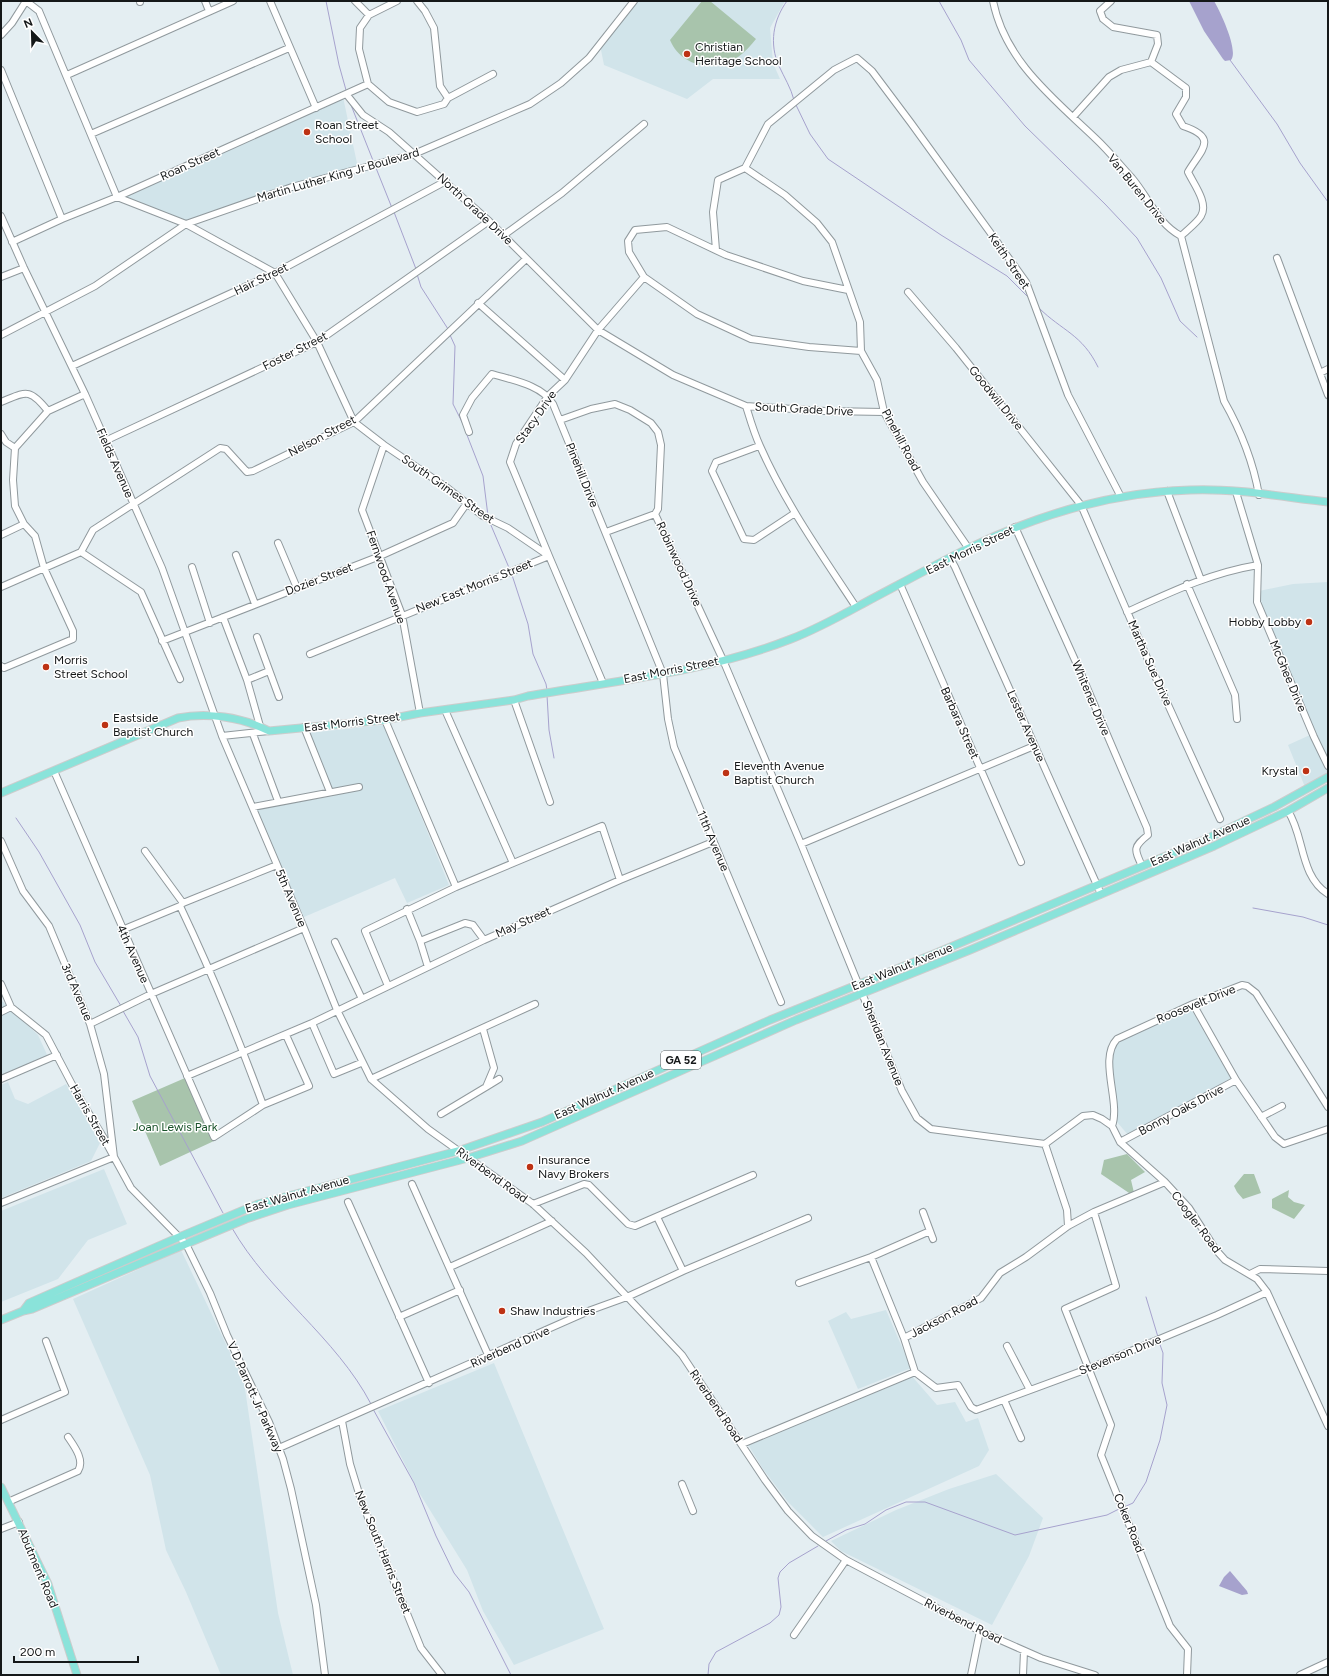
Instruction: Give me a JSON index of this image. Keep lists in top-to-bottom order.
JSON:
{
  "streets": {
    "main road": [
      "East Morris Street",
      "East Walnut Avenue",
      "GA 52",
      "Abutment Road"
    ],
    "street": [
      "Roan Street",
      "Martin Luther King Jr Boulevard",
      "Van Buren Drive",
      "North Grade Drive",
      "Keith Street",
      "Hair Street",
      "Foster Street",
      "Goodwill Drive",
      "South Grade Drive",
      "Stacy Drive",
      "Nelson Street",
      "Pinehill Road",
      "Fields Avenue",
      "Pinehill Drive",
      "South Grimes Street",
      "Robinwood Drive",
      "Fernwood Avenue",
      "Dozier Street",
      "New East Morris Street",
      "Martha Sue Drive",
      "McGhee Drive",
      "Whitener Drive",
      "Barbara Street",
      "Lester Avenue",
      "11th Avenue",
      "5th Avenue",
      "May Street",
      "4th Avenue",
      "3rd Avenue",
      "Roosevelt Drive",
      "Sheridan Avenue",
      "Bonny Oaks Drive",
      "Harris Street",
      "Riverbend Road",
      "Coogler Road",
      "Jackson Road",
      "Riverbend Drive",
      "Stevenson Drive",
      "V D Parrott Jr Parkway",
      "Coker Road",
      "New South Harris Street"
    ]
  },
  "crossings": [
    ["Roan Street", "North Grade Drive"],
    ["Roan Street", "Fields Avenue"],
    ["Martin Luther King Jr Boulevard", "North Grade Drive"],
    ["Martin Luther King Jr Boulevard", "Fields Avenue"],
    ["North Grade Drive", "Hair Street"],
    ["North Grade Drive", "Foster Street"],
    ["North Grade Drive", "South Grade Drive"],
    ["North Grade Drive", "Stacy Drive"],
    ["North Grade Drive", "Nelson Street"],
    ["Keith Street", "Pinehill Road"],
    ["Keith Street", "East Morris Street"],
    ["Hair Street", "Fields Avenue"],
    ["Foster Street", "Fields Avenue"],
    ["Goodwill Drive", "East Morris Street"],
    ["Goodwill Drive", "Martha Sue Drive"],
    ["South Grade Drive", "Stacy Drive"],
    ["South Grade Drive", "Pinehill Road"],
    ["Stacy Drive", "Pinehill Drive"],
    ["Stacy Drive", "South Grimes Street"],
    ["Stacy Drive", "New East Morris Street"],
    ["Nelson Street", "Fields Avenue"],
    ["Nelson Street", "South Grimes Street"],
    ["Pinehill Road", "East Morris Street"],
    ["Fields Avenue", "Dozier Street"],
    ["Fields Avenue", "5th Avenue"],
    ["Pinehill Drive", "East Morris Street"],
    ["Pinehill Drive", "Robinwood Drive"],
    ["Pinehill Drive", "11th Avenue"],
    ["South Grimes Street", "Fernwood Avenue"],
    ["South Grimes Street", "Dozier Street"],
    ["South Grimes Street", "New East Morris Street"],
    ["East Morris Street", "Robinwood Drive"],
    ["East Morris Street", "Fernwood Avenue"],
    ["East Morris Street", "Martha Sue Drive"],
    ["East Morris Street", "McGhee Drive"],
    ["East Morris Street", "Whitener Drive"],
    ["East Morris Street", "Barbara Street"],
    ["East Morris Street", "Lester Avenue"],
    ["East Morris Street", "11th Avenue"],
    ["East Morris Street", "Sheridan Avenue"],
    ["Robinwood Drive", "Sheridan Avenue"],
    ["Fernwood Avenue", "Dozier Street"],
    ["Fernwood Avenue", "New East Morris Street"],
    ["Whitener Drive", "East Walnut Avenue"],
    ["Lester Avenue", "East Walnut Avenue"],
    ["11th Avenue", "May Street"],
    ["East Walnut Avenue", "Sheridan Avenue"],
    ["East Walnut Avenue", "Harris Street"],
    ["East Walnut Avenue", "Riverbend Road"],
    ["East Walnut Avenue", "V D Parrott Jr Parkway"],
    ["5th Avenue", "May Street"],
    ["5th Avenue", "Riverbend Road"],
    ["May Street", "4th Avenue"],
    ["3rd Avenue", "Harris Street"],
    ["Roosevelt Drive", "Coogler Road"],
    ["Bonny Oaks Drive", "Coogler Road"],
    ["Harris Street", "V D Parrott Jr Parkway"],
    ["Riverbend Road", "Riverbend Drive"],
    ["Coogler Road", "Stevenson Drive"],
    ["Jackson Road", "Stevenson Drive"],
    ["Jackson Road", "Coker Road"],
    ["Riverbend Drive", "V D Parrott Jr Parkway"],
    ["Riverbend Drive", "New South Harris Street"],
    ["Stevenson Drive", "Coker Road"]
  ],
  "parks": ["Joan Lewis Park"],
  "places": [
    "Christian Heritage School",
    "Roan Street School",
    "Hobby Lobby",
    "Morris Street School",
    "Eastside Baptist Church",
    "Krystal",
    "Eleventh Avenue Baptist Church",
    "Insurance Navy Brokers",
    "Shaw Industries"
  ],
  "scale_bar": "200 m",
  "north": "top left"
}
